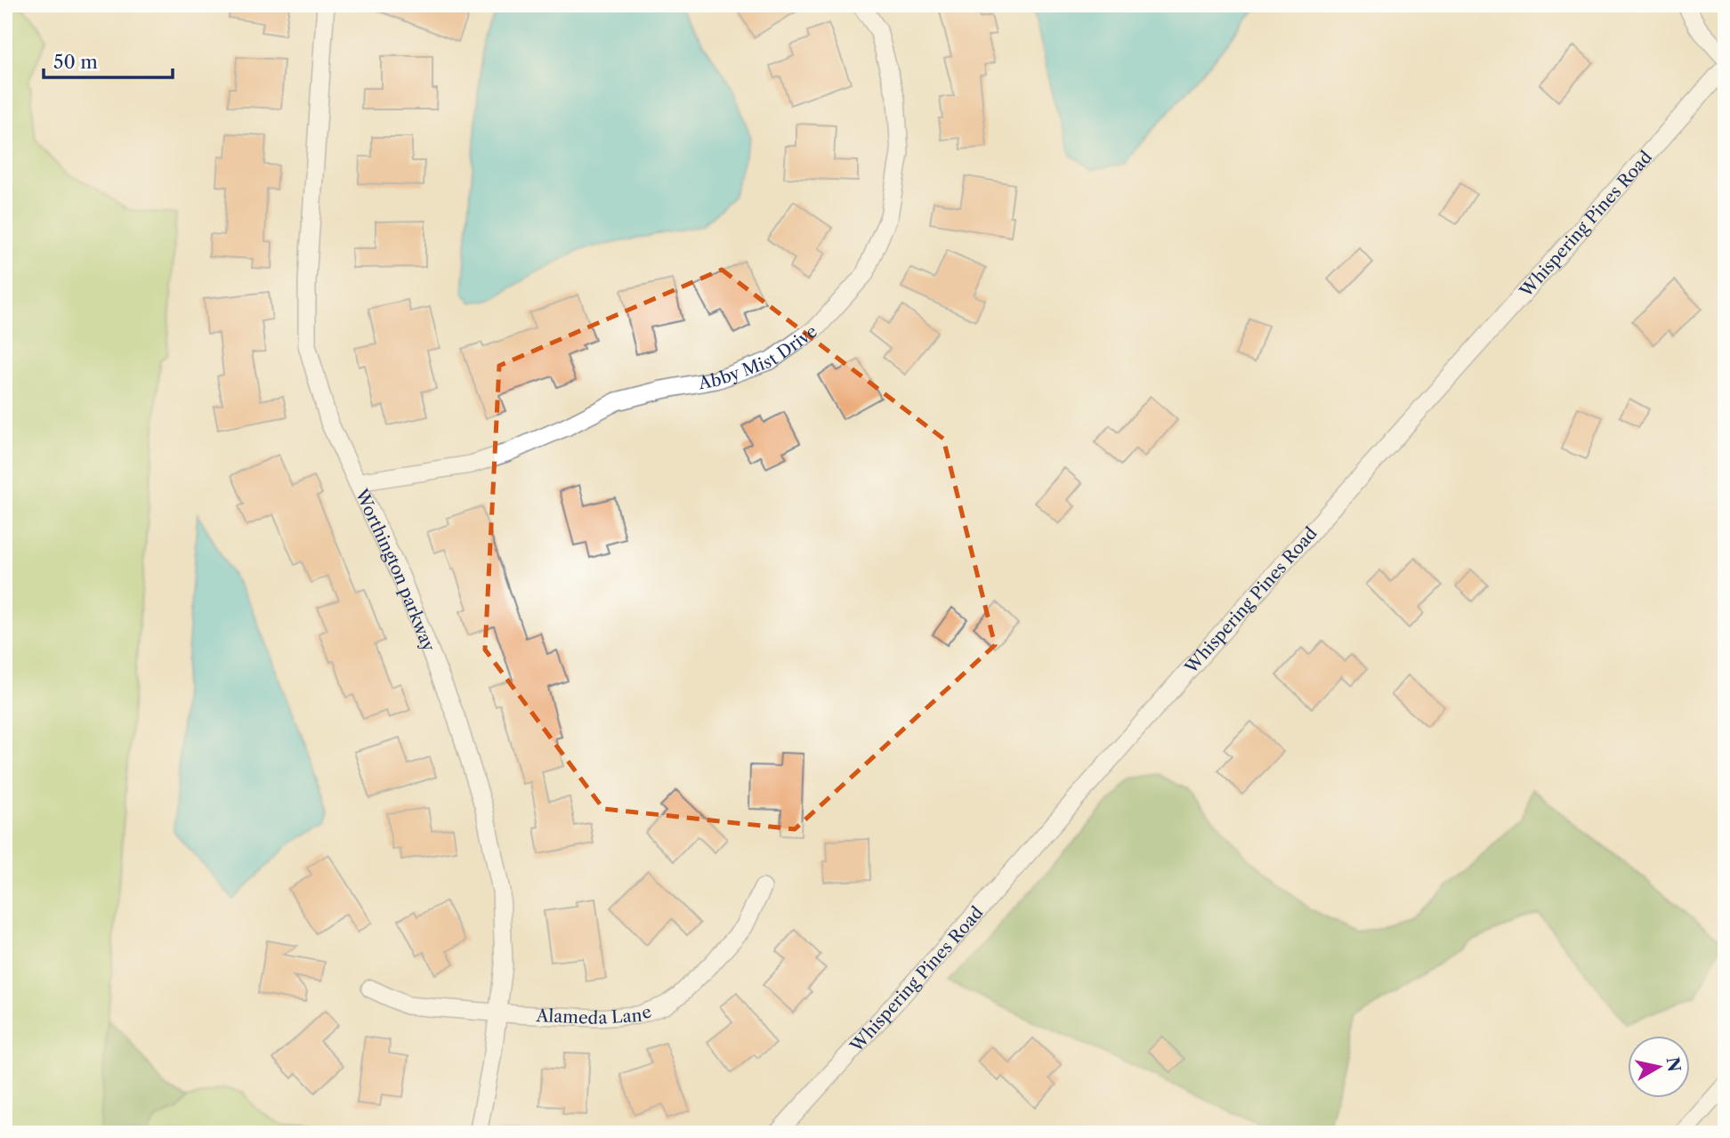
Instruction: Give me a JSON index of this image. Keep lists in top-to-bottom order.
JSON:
{
  "streets": {
    "street": [
      "Whispering Pines Road",
      "Abby Mist Drive",
      "Worthington parkway",
      "Alameda Lane"
    ]
  },
  "crossings": [
    ["Abby Mist Drive", "Worthington parkway"],
    ["Worthington parkway", "Alameda Lane"]
  ],
  "scale_bar": "50 m",
  "north": "right"
}
